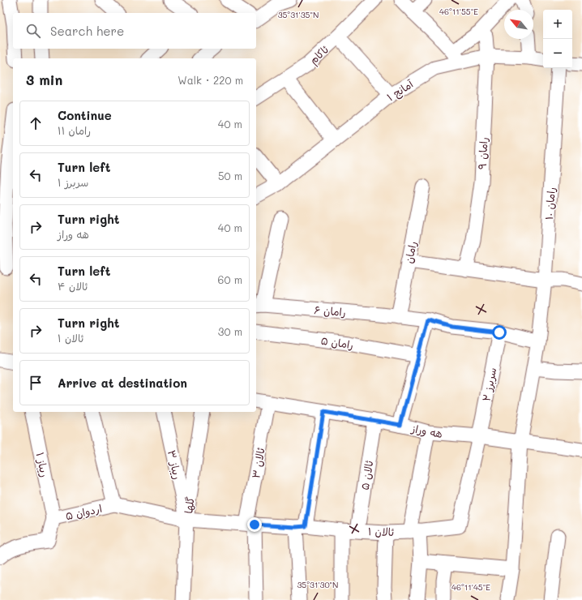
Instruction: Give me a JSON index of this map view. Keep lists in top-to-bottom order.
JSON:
{
  "streets": {
    "street": [
      "ئاکام",
      "آمانج ۱",
      "رامان ۹",
      "رامان ۱۰",
      "رامان",
      "رامان ۶",
      "رامان ۵",
      "سربرز ۲",
      "هه وراز",
      "ئالان ۳",
      "ریباز ۱",
      "ریباز ۳",
      "ئالان ۵",
      "گلها",
      "اردوان ۵",
      "ئالان ۱"
    ]
  },
  "crossings": [
    ["آمانج ۱", "رامان ۹"],
    ["رامان ۱۰", "رامان ۶"],
    ["رامان ۱۰", "هه وراز"],
    ["رامان", "رامان ۶"],
    ["رامان ۶", "سربرز ۲"],
    ["سربرز ۲", "هه وراز"],
    ["سربرز ۲", "ئالان ۱"],
    ["هه وراز", "ئالان ۳"],
    ["هه وراز", "ئالان ۵"],
    ["ئالان ۳", "ئالان ۱"],
    ["ریباز ۱", "اردوان ۵"],
    ["ریباز ۳", "گلها"],
    ["ریباز ۳", "اردوان ۵"],
    ["ریباز ۳", "ئالان ۱"],
    ["ئالان ۵", "ئالان ۱"],
    ["گلها", "اردوان ۵"],
    ["گلها", "ئالان ۱"],
    ["اردوان ۵", "ئالان ۱"]
  ],
  "north": "top left",
  "page": {
    "map_buttons": ["+", "−"],
    "search": "Search here",
    "heading": ["3 min", "Walk · 220 m"],
    "list": [
      ["Continue", "رامان ۱۱", "40 m"],
      ["Turn left", "سربرز ۱", "50 m"],
      ["Turn right", "هه وراز", "40 m"],
      ["Turn left", "ئالان ۴", "60 m"],
      ["Turn right", "ئالان ۱", "30 m"],
      "Arrive at destination"
    ]
  },
  "coordinates": [
    "46°11'55\"E",
    "35°31'35\"N",
    "35°31'30\"N",
    "46°11'45\"E"
  ]
}
